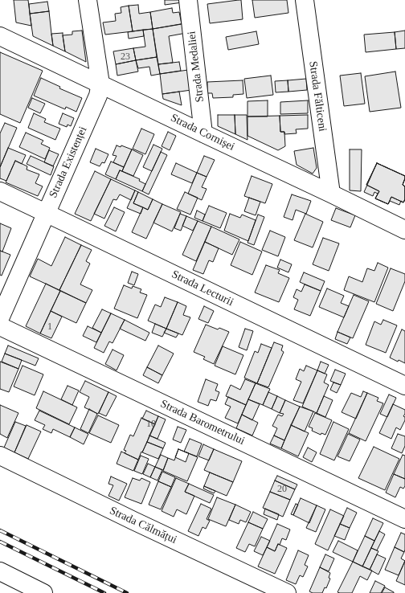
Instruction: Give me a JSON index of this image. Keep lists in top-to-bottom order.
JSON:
{
  "streets": {
    "street": [
      "Strada Medaliei",
      "Strada Fălticeni",
      "Strada Cornișei",
      "Strada Existenței",
      "Strada Lecturii",
      "Strada Barometrului",
      "Strada Călmățui"
    ]
  },
  "crossings": [
    ["Strada Medaliei", "Strada Cornișei"],
    ["Strada Fălticeni", "Strada Cornișei"],
    ["Strada Cornișei", "Strada Existenței"],
    ["Strada Existenței", "Strada Lecturii"]
  ],
  "house_numbers": [
    "23",
    "1",
    "10",
    "20"
  ]
}
